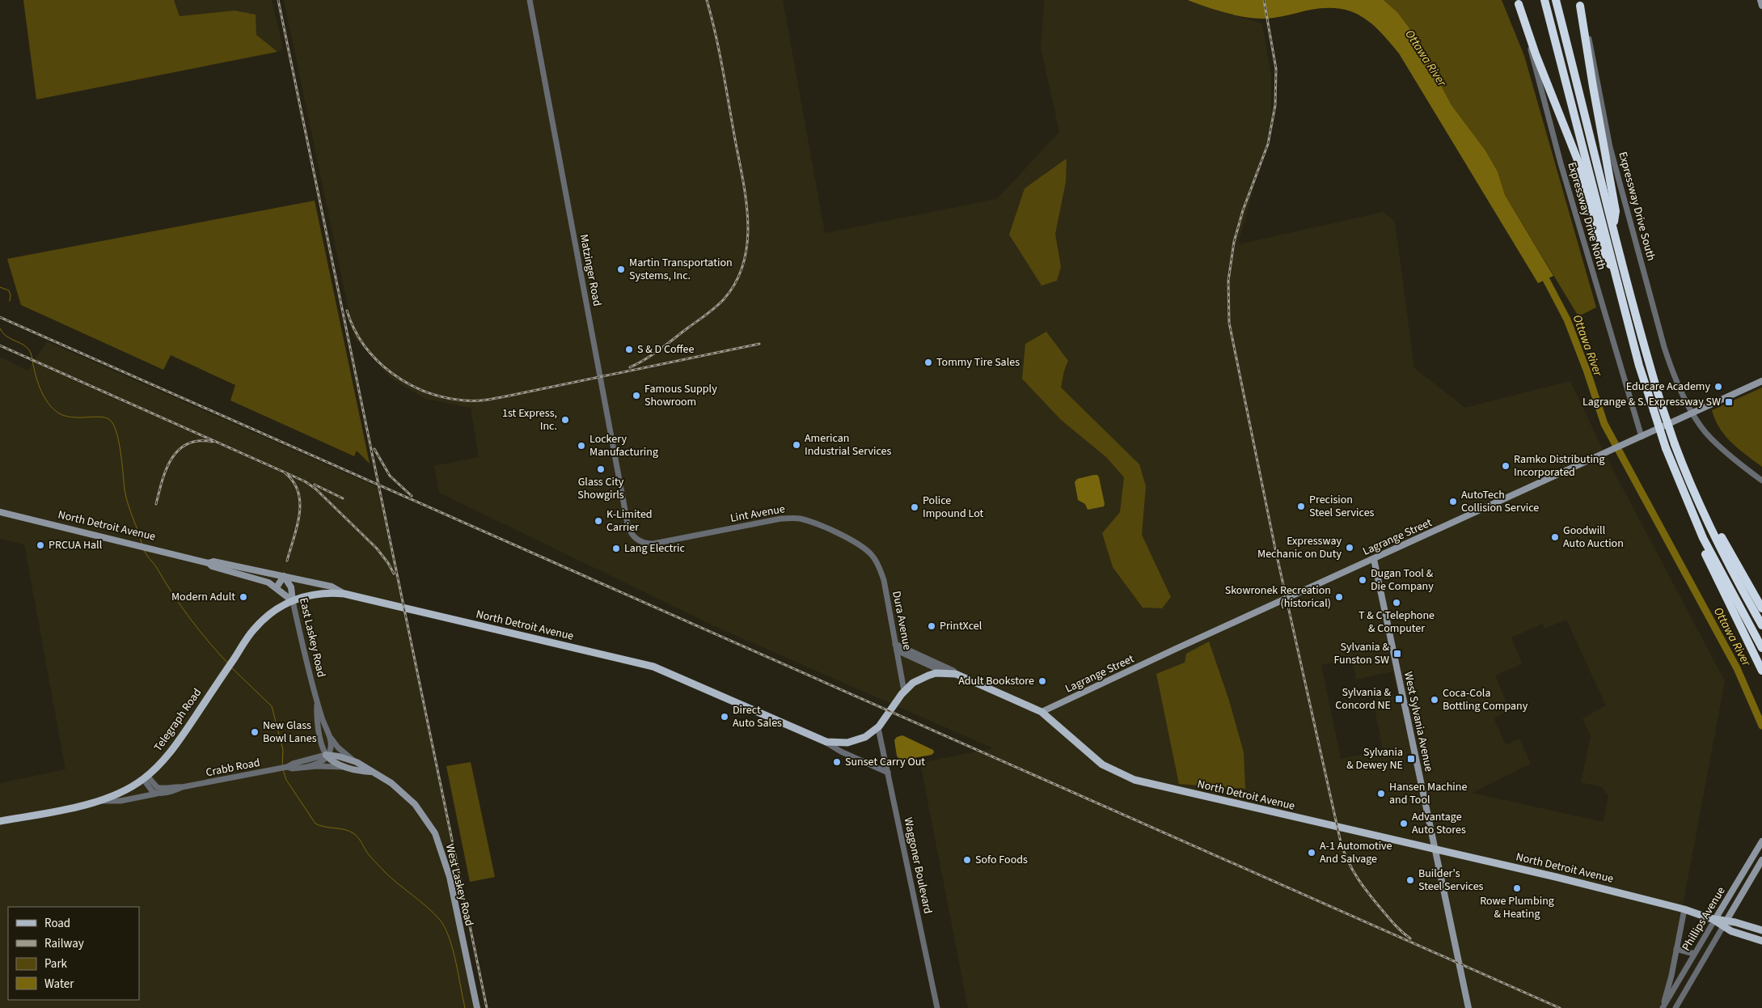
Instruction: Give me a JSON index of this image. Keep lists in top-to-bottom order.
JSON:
{
  "streets": {
    "main road": [
      "North Detroit Avenue",
      "Lagrange Street",
      "East Laskey Road",
      "Telegraph Road",
      "West Sylvania Avenue",
      "West Laskey Road",
      "Phillips Avenue"
    ],
    "street": [
      "Expressway Drive South",
      "Expressway Drive North",
      "Matzinger Road",
      "Lint Avenue",
      "Dura Avenue",
      "Crabb Road",
      "Waggoner Boulevard"
    ]
  },
  "crossings": [
    ["Expressway Drive South", "Lagrange Street"],
    ["Expressway Drive North", "Lagrange Street"],
    ["Matzinger Road", "Lint Avenue"],
    ["Lint Avenue", "Dura Avenue"],
    ["North Detroit Avenue", "Lagrange Street"],
    ["North Detroit Avenue", "Dura Avenue"],
    ["North Detroit Avenue", "East Laskey Road"],
    ["North Detroit Avenue", "Telegraph Road"],
    ["North Detroit Avenue", "West Sylvania Avenue"],
    ["North Detroit Avenue", "Waggoner Boulevard"],
    ["North Detroit Avenue", "Phillips Avenue"],
    ["Lagrange Street", "West Sylvania Avenue"],
    ["East Laskey Road", "Telegraph Road"],
    ["East Laskey Road", "Crabb Road"],
    ["East Laskey Road", "West Laskey Road"],
    ["Telegraph Road", "Crabb Road"],
    ["Crabb Road", "West Laskey Road"]
  ],
  "water": ["Ottawa River"],
  "places": {
    "other": [
      "Martin Transportation Systems, Inc.",
      "S & D Coffee",
      "Tommy Tire Sales",
      "Educare Academy",
      "Famous Supply Showroom",
      "1st Express, Inc.",
      "American Industrial Services",
      "Lockery Manufacturing",
      "Ramko Distributing Incorporated",
      "Glass City Showgirls",
      "AutoTech Collision Service",
      "Precision Steel Services",
      "Police Impound Lot",
      "K-Limited Carrier",
      "Goodwill Auto Auction",
      "PRCUA Hall",
      "Expressway Mechanic on Duty",
      "Lang Electric",
      "Dugan Tool & Die Company",
      "Modern Adult",
      "Skowronek Recreation (historical)",
      "T & C Telephone & Computer",
      "PrintXcel",
      "Adult Bookstore",
      "Coca-Cola Bottling Company",
      "Direct Auto Sales",
      "New Glass Bowl Lanes",
      "Sunset Carry Out",
      "Hansen Machine and Tool",
      "Advantage Auto Stores",
      "A-1 Automotive And Salvage",
      "Sofo Foods",
      "Builder's Steel Services",
      "Rowe Plumbing & Heating"
    ],
    "transit": [
      "Lagrange & S. Expressway SW",
      "Sylvania & Funston SW",
      "Sylvania & Concord NE",
      "Sylvania & Dewey NE"
    ]
  },
  "legend": [
    "Road",
    "Railway",
    "Park",
    "Water"
  ]
}
